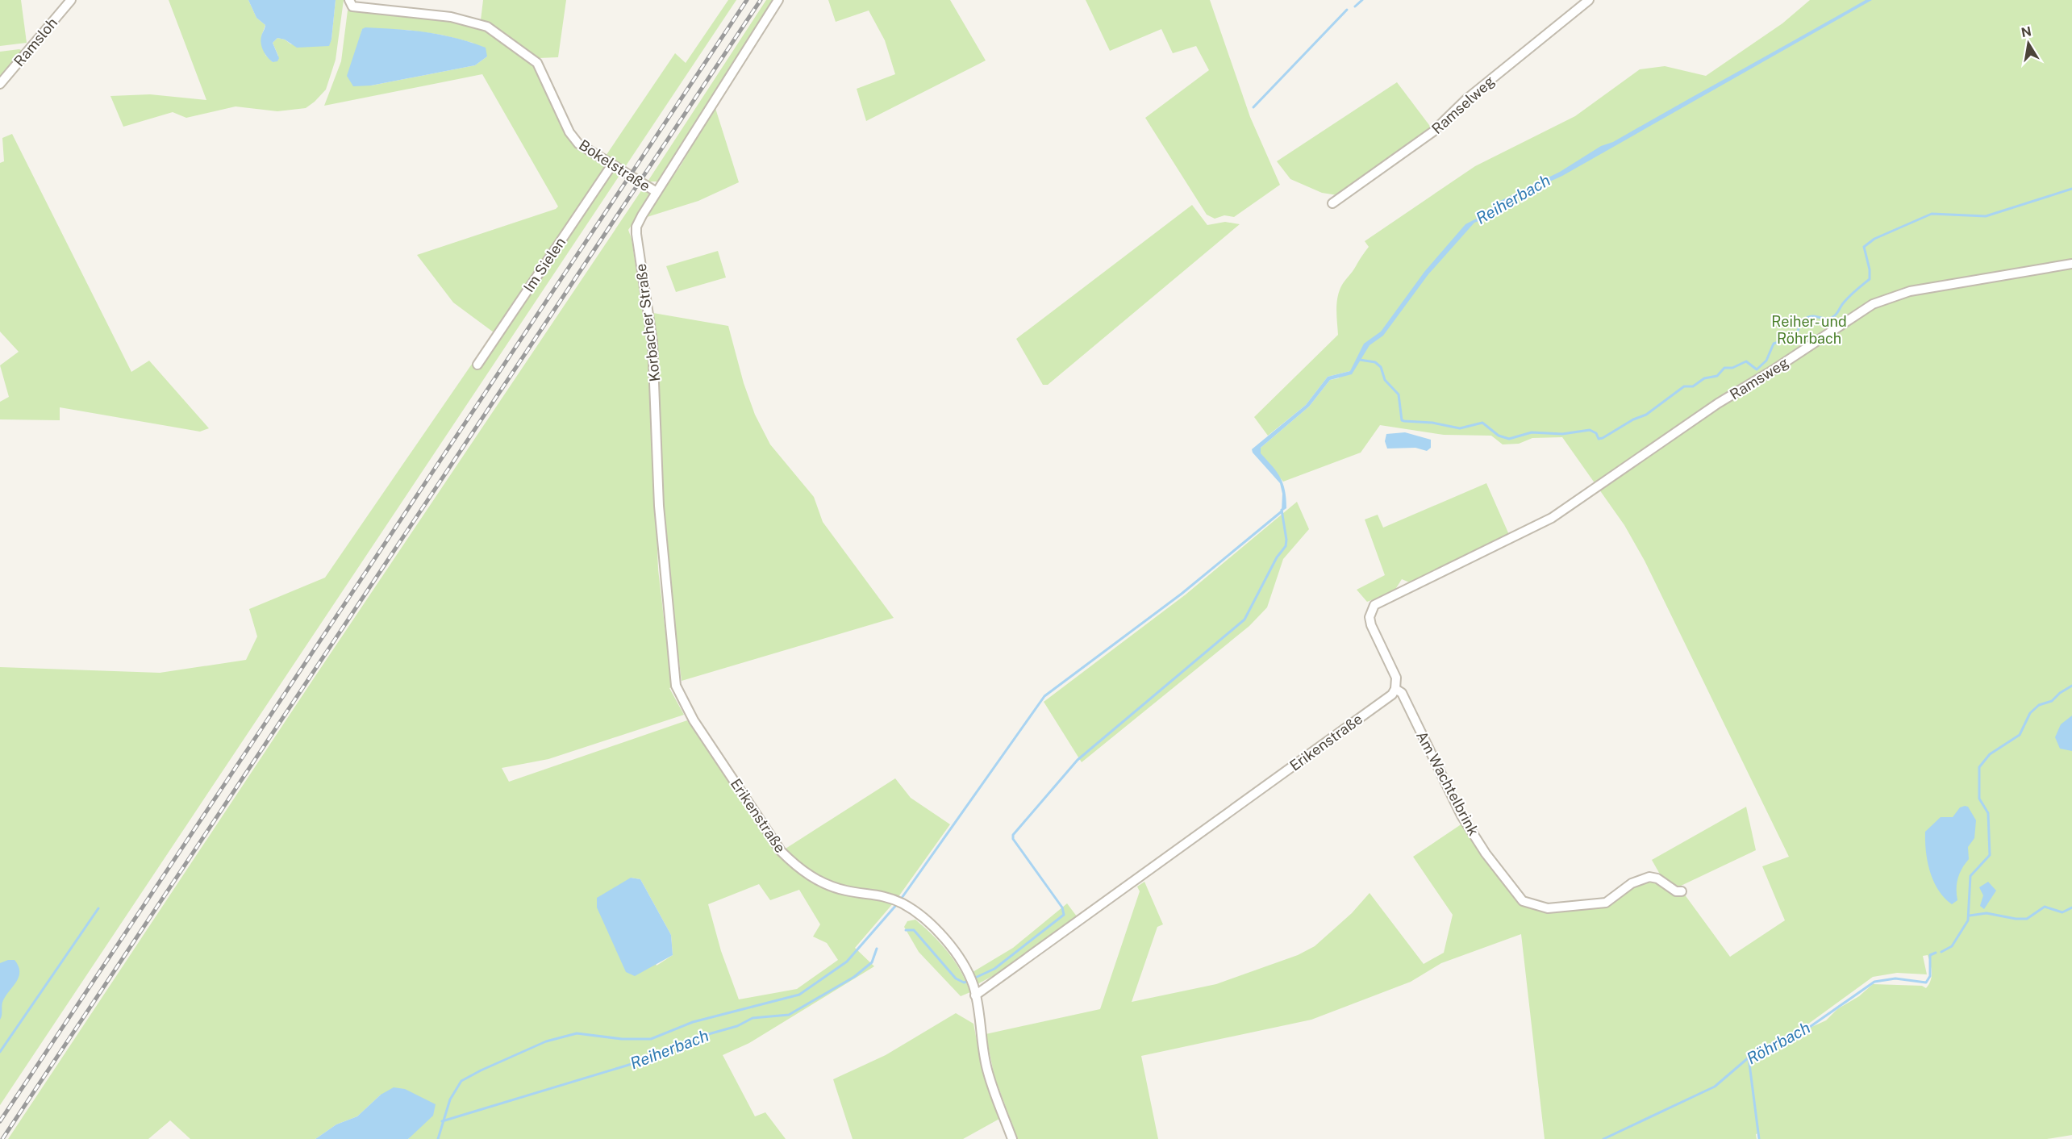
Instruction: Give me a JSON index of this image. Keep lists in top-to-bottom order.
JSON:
{
  "streets": {
    "street": [
      "Ramsloh",
      "Ramselweg",
      "Bokelstraße",
      "Im Sielen",
      "Korbacher Straße",
      "Ramsweg",
      "Erikenstraße",
      "Am Wachtelbrink"
    ]
  },
  "crossings": [
    ["Bokelstraße", "Im Sielen"],
    ["Bokelstraße", "Korbacher Straße"],
    ["Korbacher Straße", "Erikenstraße"],
    ["Ramsweg", "Erikenstraße"],
    ["Ramsweg", "Am Wachtelbrink"],
    ["Erikenstraße", "Am Wachtelbrink"]
  ],
  "water": ["Reiherbach", "Röhrbach"],
  "parks": ["Reiher- und Röhrbach"],
  "north": "top"
}
